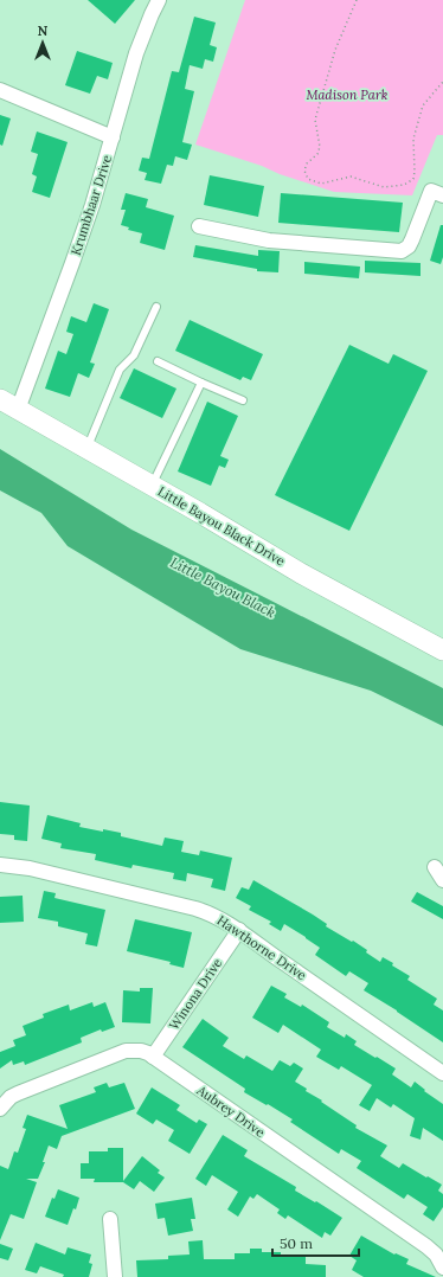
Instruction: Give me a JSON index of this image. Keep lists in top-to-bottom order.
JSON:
{
  "streets": {
    "main road": ["Little Bayou Black Drive"],
    "street": [
      "Krumbhaar Drive",
      "Hawthorne Drive",
      "Winona Drive",
      "Aubrey Drive"
    ]
  },
  "crossings": [
    ["Krumbhaar Drive", "Little Bayou Black Drive"],
    ["Hawthorne Drive", "Winona Drive"],
    ["Winona Drive", "Aubrey Drive"]
  ],
  "water": ["Little Bayou Black"],
  "parks": ["Madison Park"],
  "scale_bar": "50 m",
  "north": "top"
}
